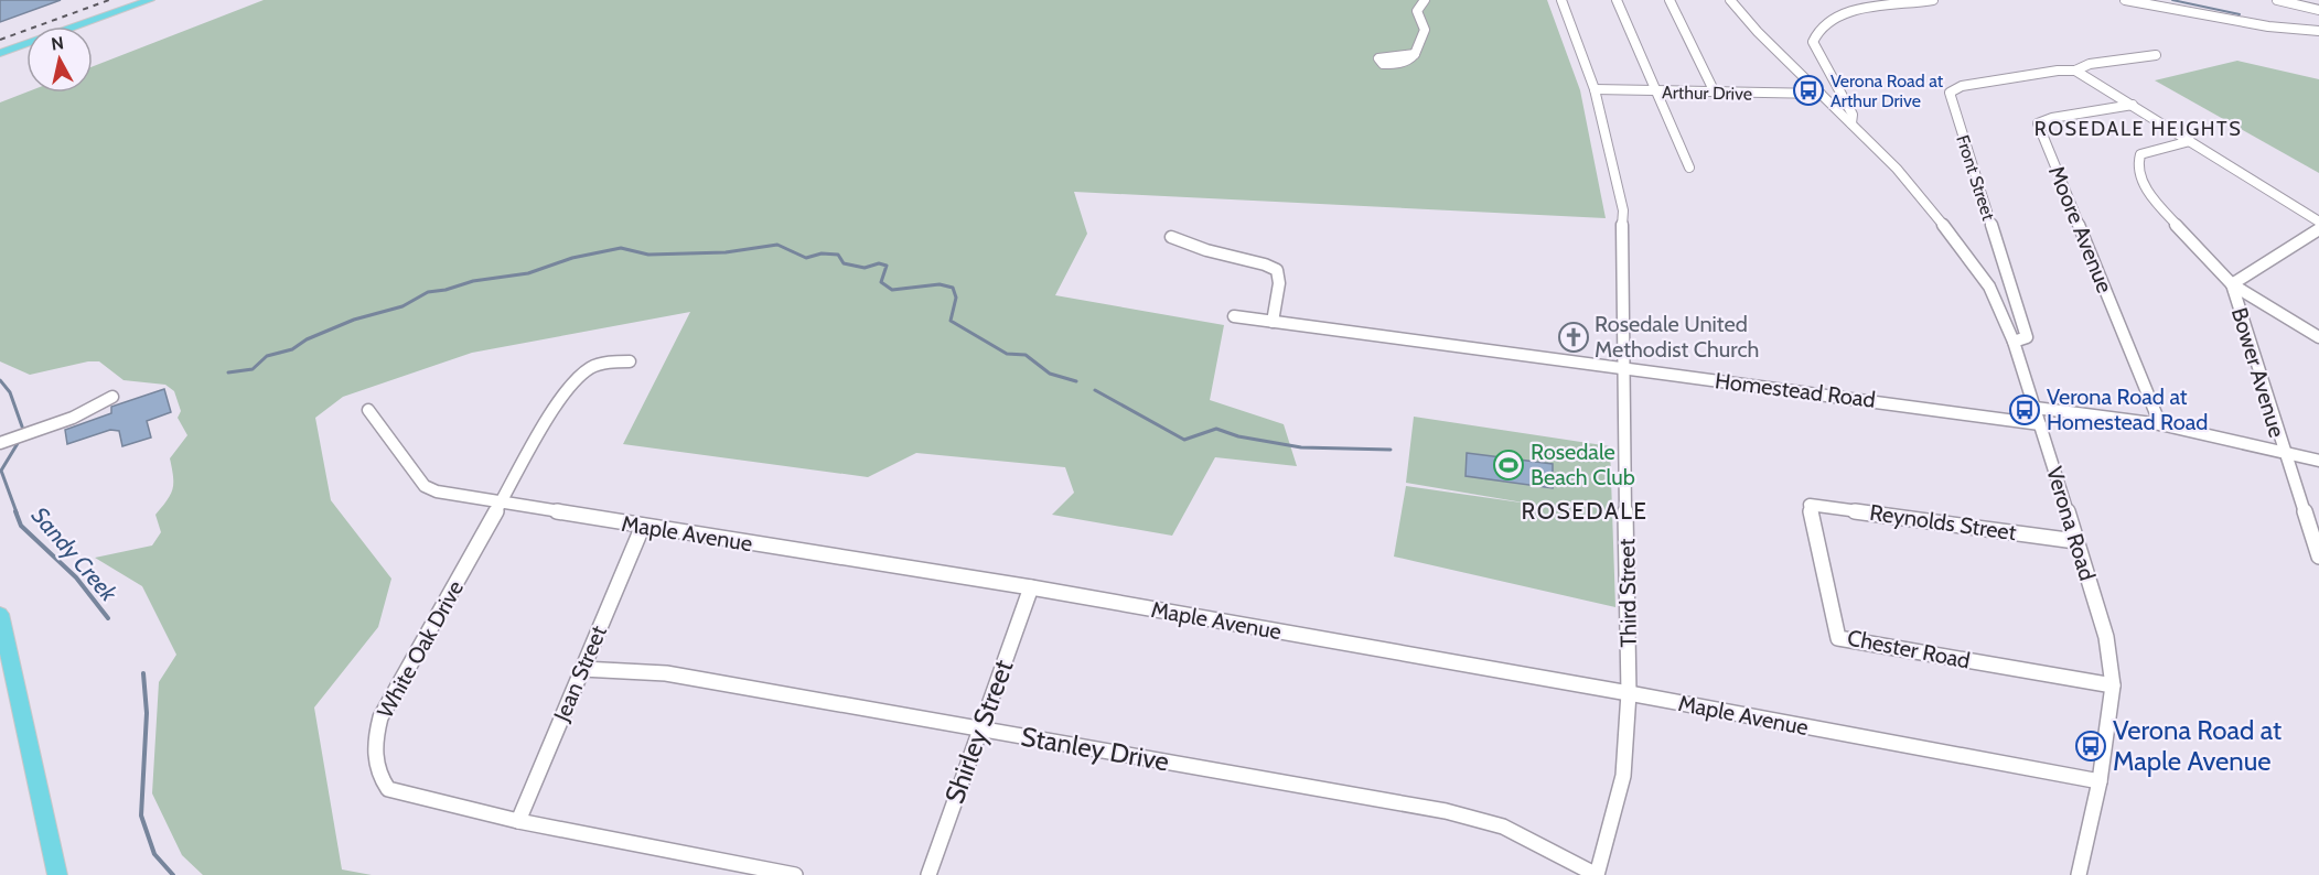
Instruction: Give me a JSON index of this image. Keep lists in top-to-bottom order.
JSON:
{
  "streets": {
    "street": [
      "Arthur Drive",
      "Front Street",
      "Moore Avenue",
      "Bower Avenue",
      "Homestead Road",
      "Reynolds Street",
      "Verona Road",
      "Maple Avenue",
      "Third Street",
      "White Oak Drive",
      "Chester Road",
      "Jean Street",
      "Shirley Street",
      "Stanley Drive"
    ]
  },
  "crossings": [
    ["Arthur Drive", "Verona Road"],
    ["Arthur Drive", "Third Street"],
    ["Front Street", "Verona Road"],
    ["Homestead Road", "Verona Road"],
    ["Homestead Road", "Third Street"],
    ["Reynolds Street", "Verona Road"],
    ["Reynolds Street", "Chester Road"],
    ["Verona Road", "Maple Avenue"],
    ["Verona Road", "Chester Road"],
    ["Maple Avenue", "Third Street"],
    ["Maple Avenue", "White Oak Drive"],
    ["Maple Avenue", "Jean Street"],
    ["Maple Avenue", "Shirley Street"],
    ["Third Street", "Stanley Drive"],
    ["White Oak Drive", "Jean Street"],
    ["Jean Street", "Stanley Drive"],
    ["Shirley Street", "Stanley Drive"]
  ],
  "districts": ["ROSEDALE HEIGHTS", "ROSEDALE"],
  "water": ["Sandy Creek"],
  "places": {
    "bus stop": ["Verona Road at Arthur Drive", "Verona Road at Homestead Road", "Verona Road at Maple Avenue"],
    "church": ["Rosedale United Methodist Church"],
    "sports": ["Rosedale Beach Club"]
  },
  "north": "top"
}
